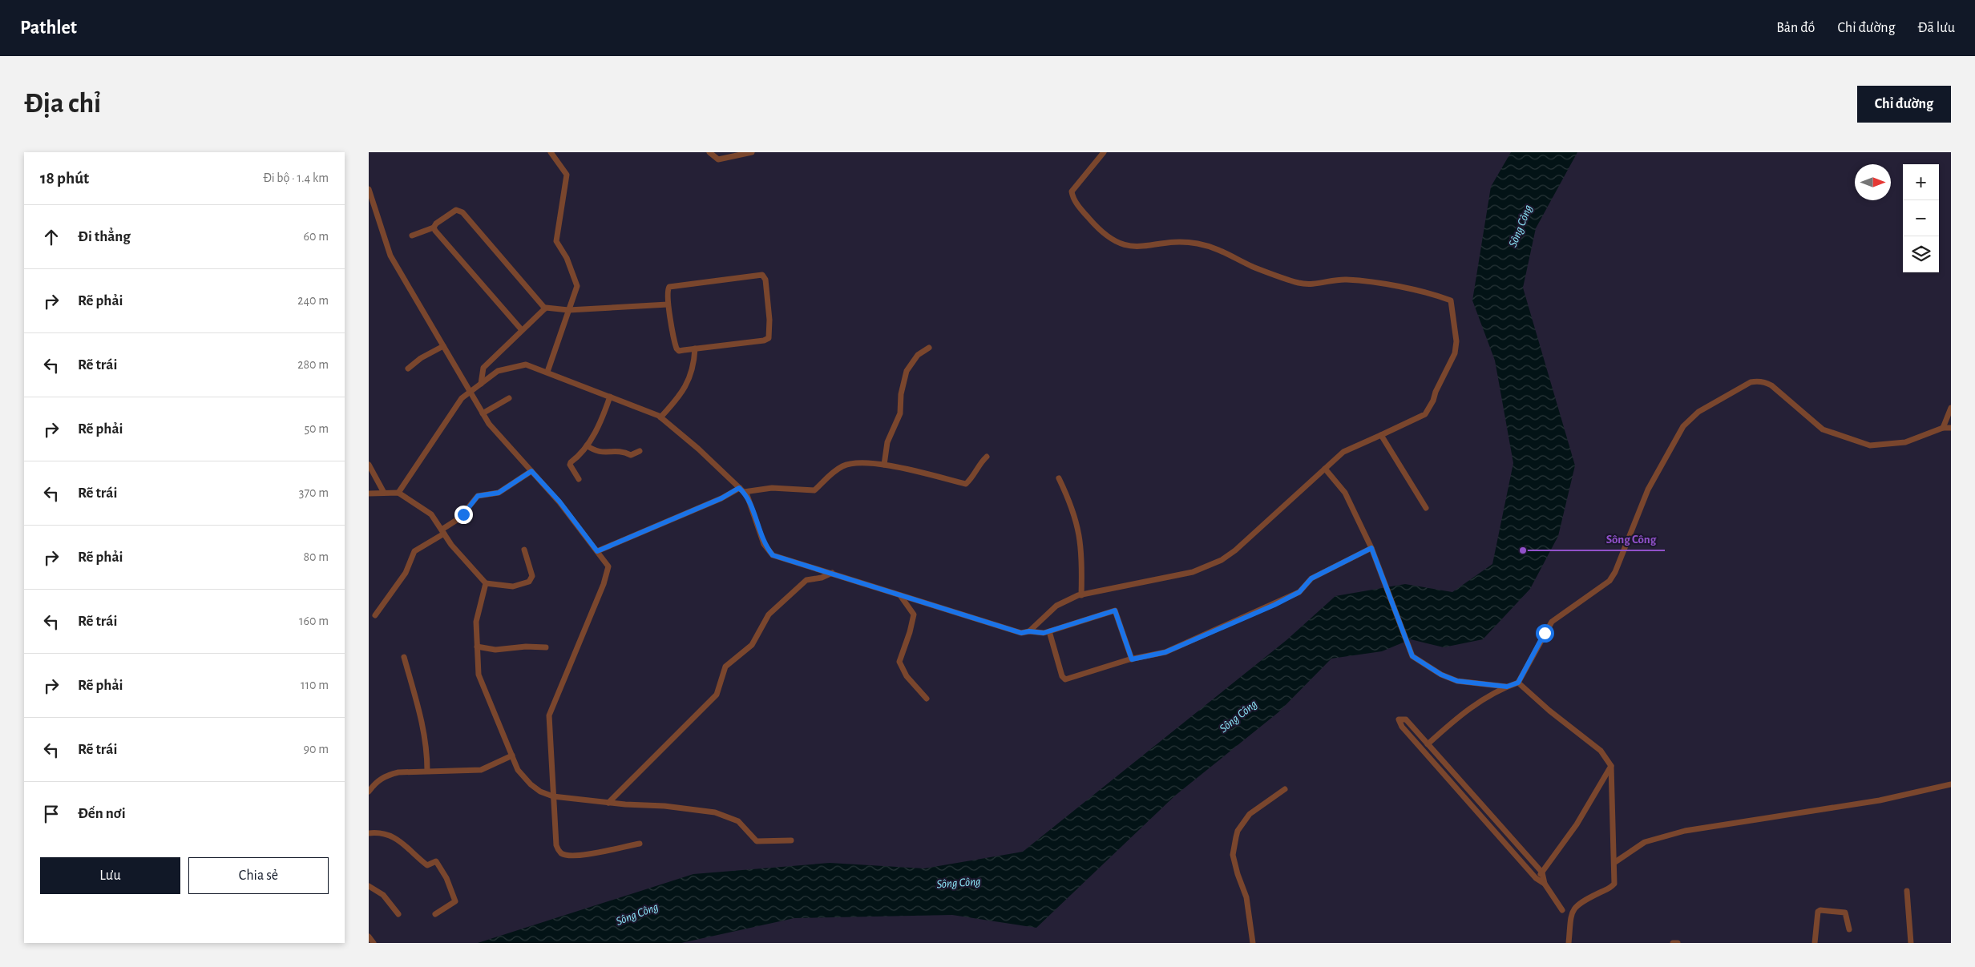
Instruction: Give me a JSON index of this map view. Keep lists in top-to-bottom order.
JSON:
{
  "water": ["Sông Công"],
  "places": ["Sông Công"],
  "north": "right",
  "page": {
    "header": "Pathlet",
    "nav": ["Bản đồ", "Chỉ đường", "Đã lưu"],
    "buttons": [
      "Chỉ đường",
      ["Lưu", "Chia sẻ"]
    ],
    "title": "Địa chỉ",
    "heading": ["18 phút", "Đi bộ · 1.4 km"],
    "map_buttons": ["+", "−"],
    "list": [
      ["Đi thẳng", "60 m"],
      ["Rẽ phải", "240 m"],
      ["Rẽ trái", "280 m"],
      ["Rẽ phải", "50 m"],
      ["Rẽ trái", "370 m"],
      ["Rẽ phải", "80 m"],
      ["Rẽ trái", "160 m"],
      ["Rẽ phải", "110 m"],
      ["Rẽ trái", "90 m"],
      "Đến nơi"
    ]
  }
}
